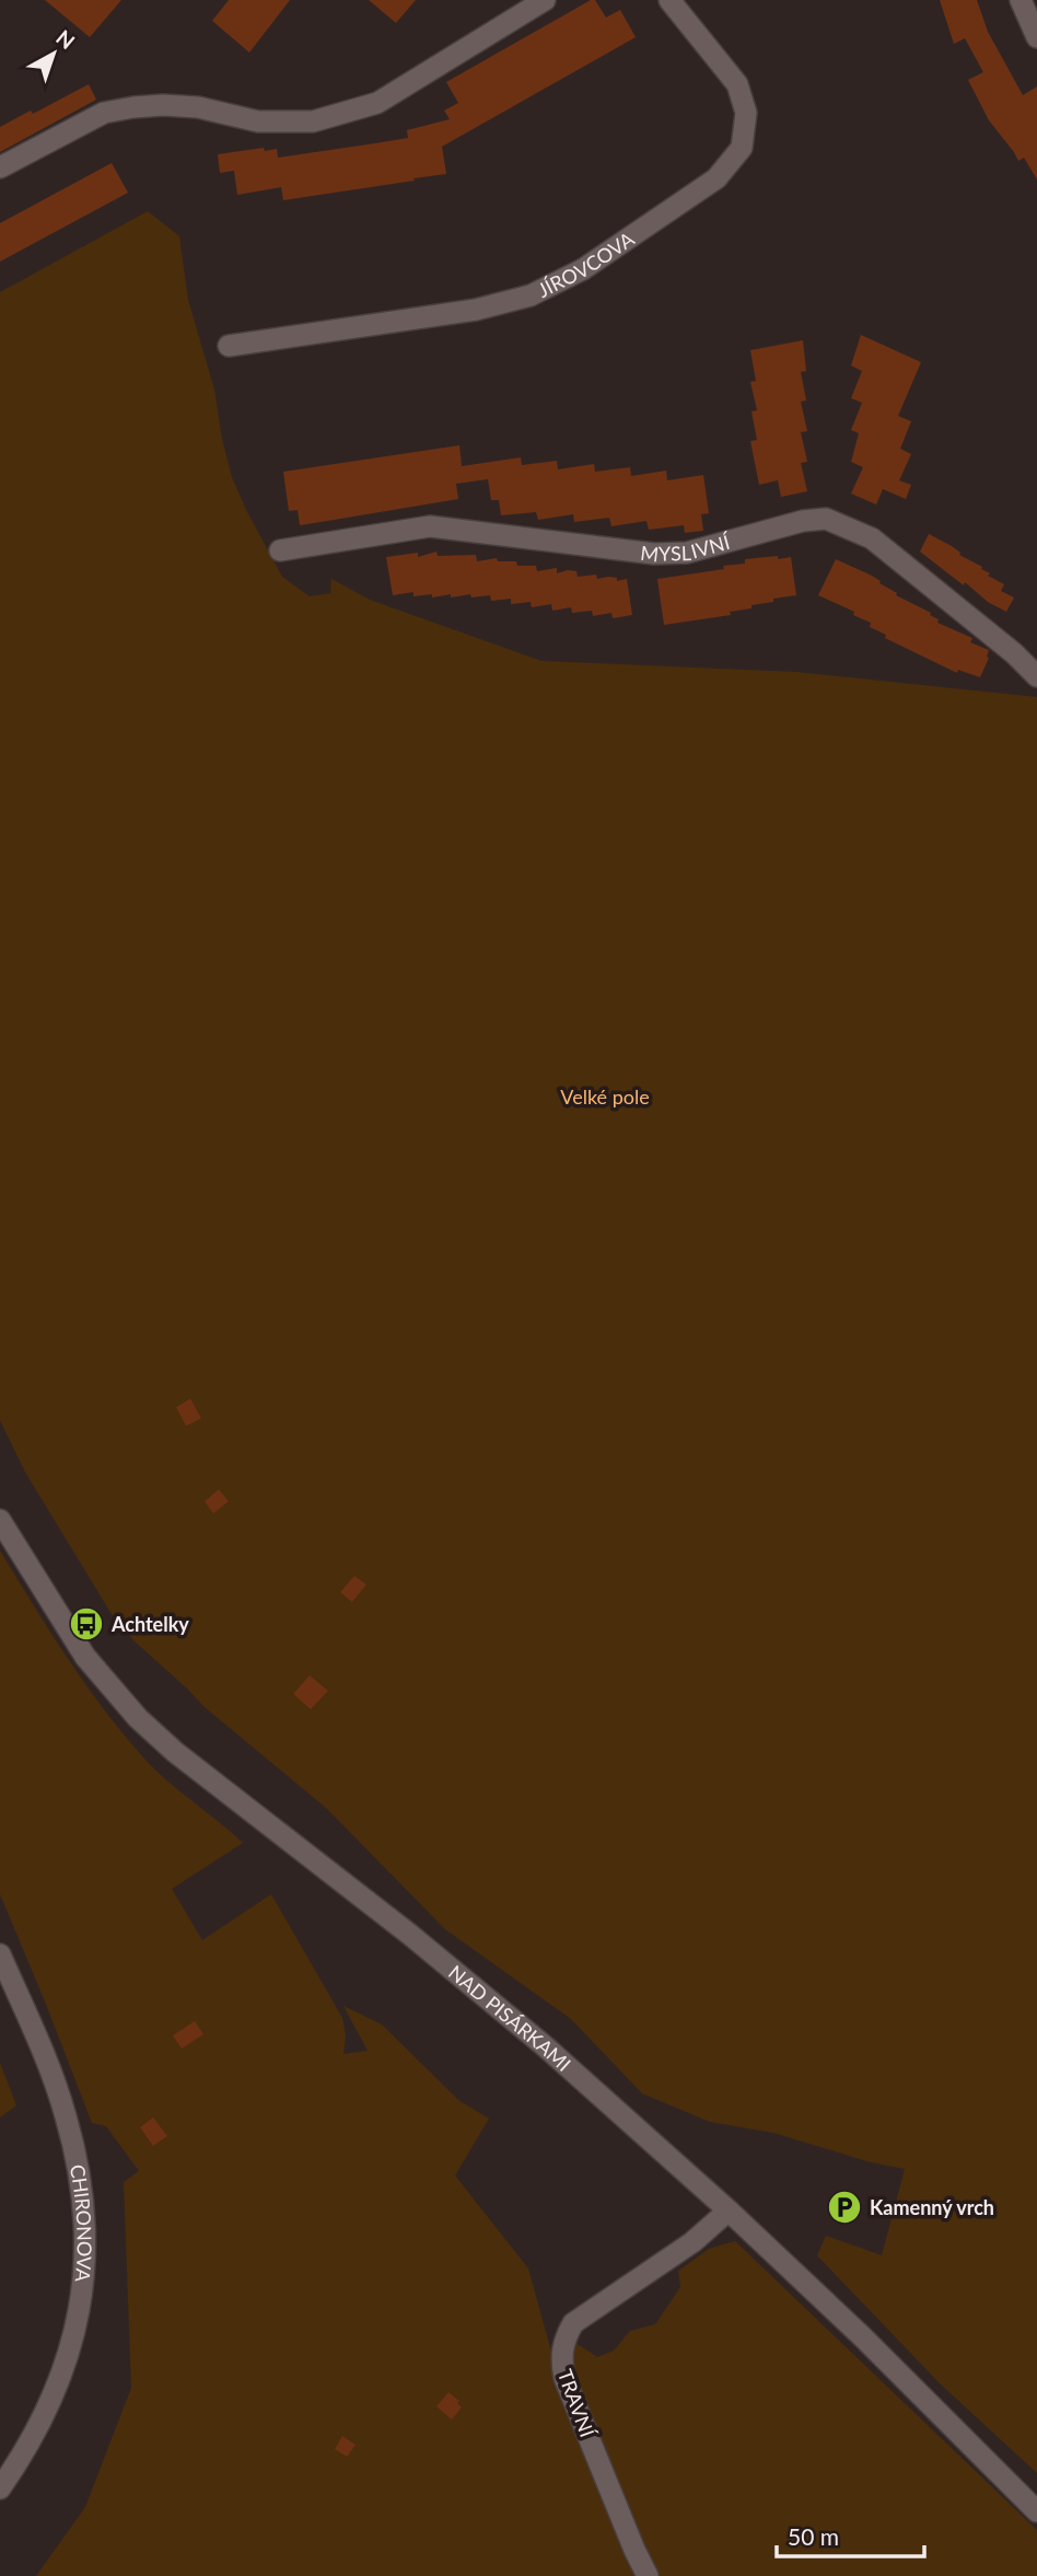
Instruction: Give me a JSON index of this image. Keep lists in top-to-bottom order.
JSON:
{
  "streets": {
    "street": [
      "JÍROVCOVA",
      "MYSLIVNÍ",
      "NAD PISÁRKAMI",
      "CHIRONOVA",
      "TRAVNÍ"
    ]
  },
  "crossings": [
    ["NAD PISÁRKAMI", "TRAVNÍ"]
  ],
  "parks": ["Velké pole"],
  "places": {
    "bus stop": ["Achtelky"],
    "parking": ["Kamenný vrch"]
  },
  "scale_bar": "50 m",
  "north": "top right"
}
